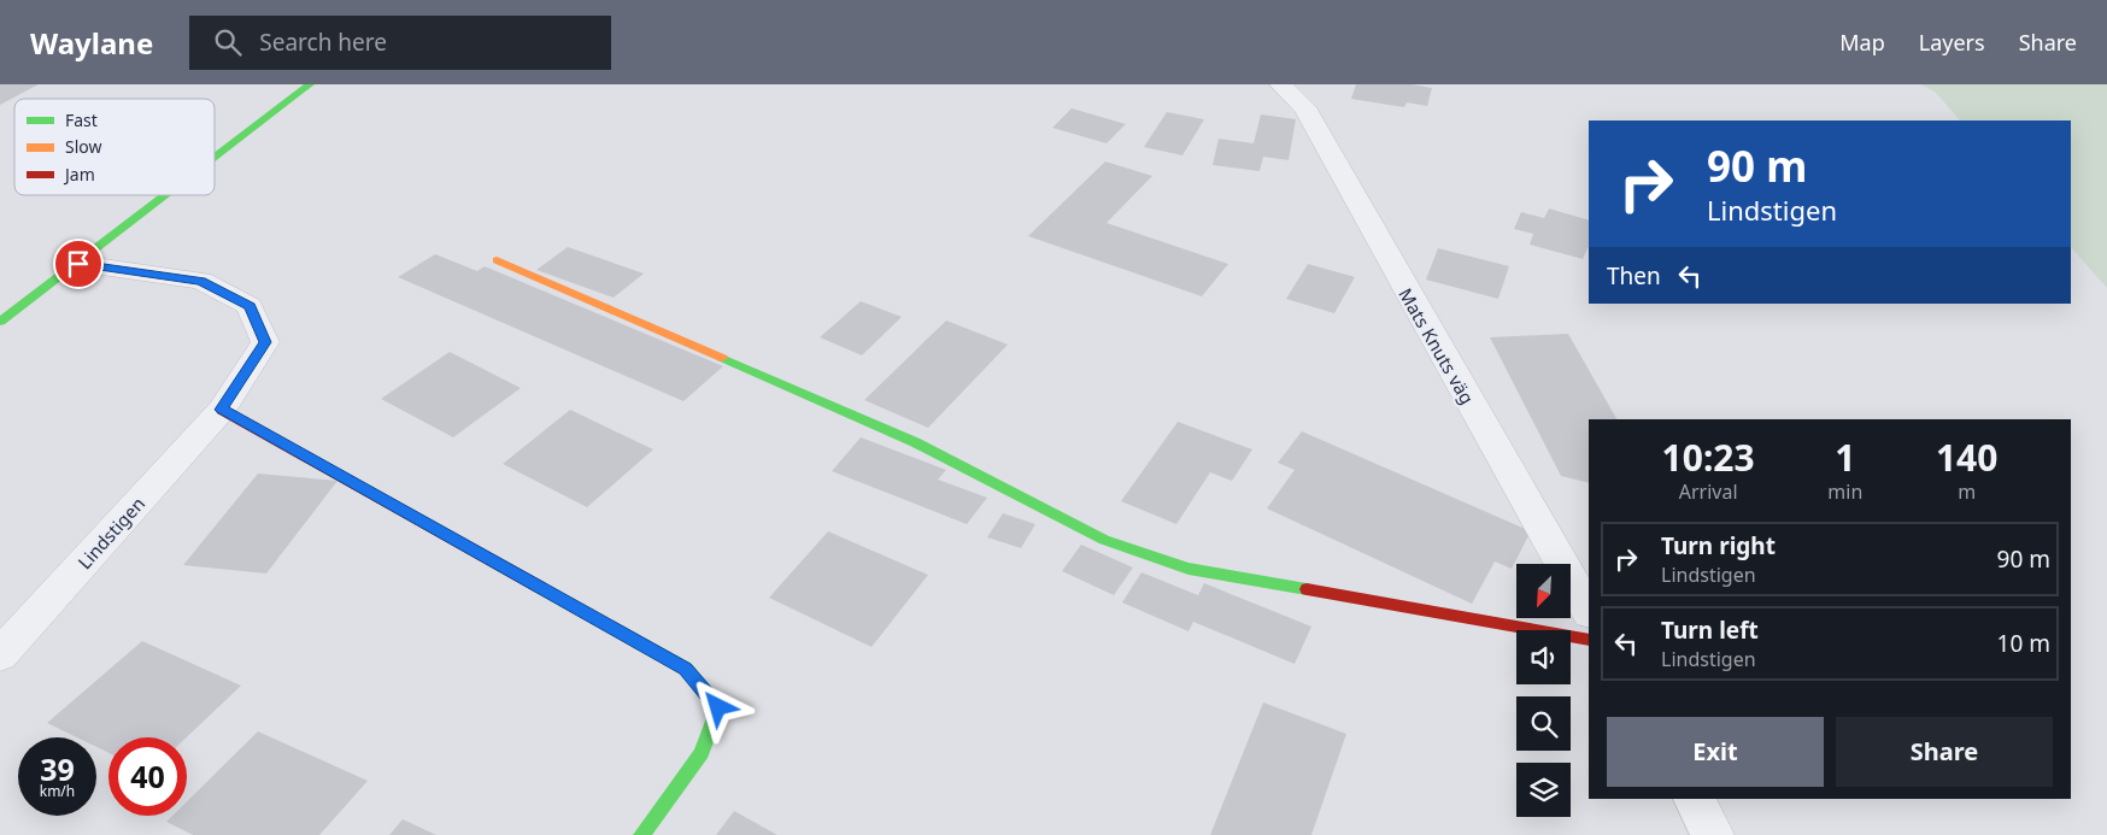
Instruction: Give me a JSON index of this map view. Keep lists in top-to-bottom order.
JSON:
{
  "streets": {
    "street": ["Mats Knuts väg", "Lindstigen"]
  },
  "legend": ["Fast", "Slow", "Jam"],
  "north": "bottom left",
  "page": {
    "header": "Waylane",
    "search": "Search here",
    "nav": ["Map", "Layers", "Share"],
    "turn": ["90 m", "Lindstigen"],
    "then": "Then",
    "eta": [
      "10:23",
      "Arrival",
      "1",
      "min",
      "140",
      "m"
    ],
    "list": [
      {
        "name": "Turn right",
        "note": "Lindstigen",
        "value": "90 m"
      },
      {
        "name": "Turn left",
        "note": "Lindstigen",
        "value": "10 m"
      }
    ],
    "buttons": ["Exit", "Share"],
    "speed": "39 km/h",
    "limit": "40"
  }
}
